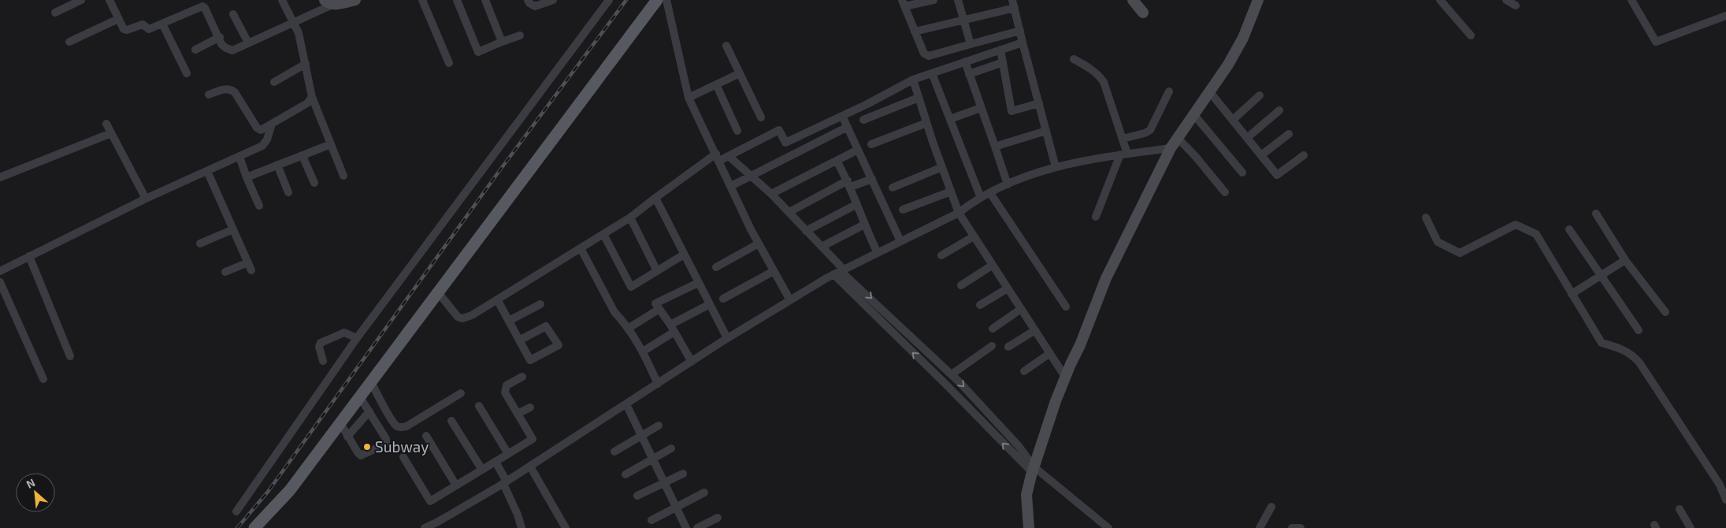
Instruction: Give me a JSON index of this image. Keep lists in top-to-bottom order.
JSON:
{
  "places": ["Subway"],
  "north": "top left"
}
